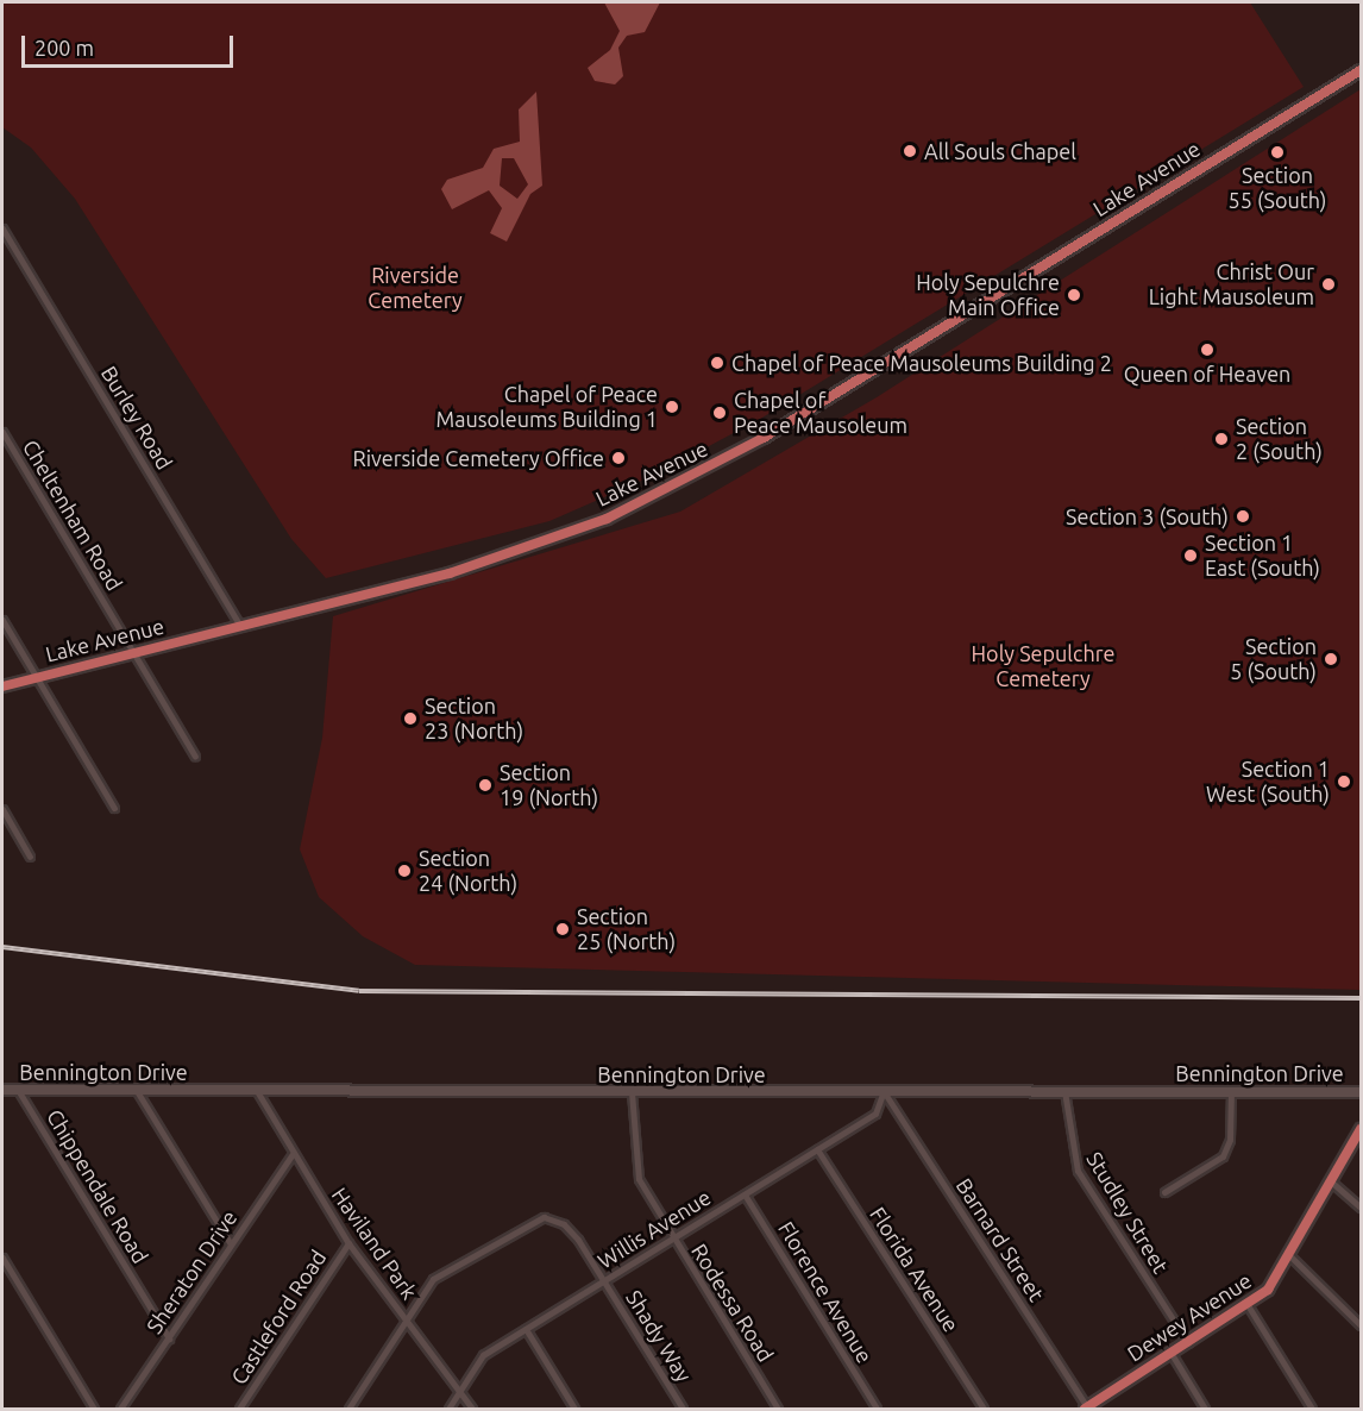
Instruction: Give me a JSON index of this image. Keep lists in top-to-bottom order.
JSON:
{
  "streets": {
    "main road": ["Lake Avenue", "Dewey Avenue"],
    "street": [
      "Burley Road",
      "Cheltenham Road",
      "Bennington Drive",
      "Chippendale Road",
      "Studley Street",
      "Willis Avenue",
      "Barnard Street",
      "Haviland Park",
      "Florida Avenue",
      "Sheraton Drive",
      "Florence Avenue",
      "Rodessa Road",
      "Castleford Road",
      "Shady Way"
    ]
  },
  "crossings": [
    ["Lake Avenue", "Burley Road"],
    ["Lake Avenue", "Cheltenham Road"],
    ["Bennington Drive", "Chippendale Road"],
    ["Bennington Drive", "Studley Street"],
    ["Bennington Drive", "Willis Avenue"],
    ["Bennington Drive", "Barnard Street"],
    ["Bennington Drive", "Haviland Park"],
    ["Bennington Drive", "Rodessa Road"],
    ["Chippendale Road", "Sheraton Drive"],
    ["Studley Street", "Dewey Avenue"],
    ["Willis Avenue", "Barnard Street"],
    ["Willis Avenue", "Haviland Park"],
    ["Willis Avenue", "Florida Avenue"],
    ["Willis Avenue", "Florence Avenue"],
    ["Willis Avenue", "Rodessa Road"],
    ["Willis Avenue", "Shady Way"],
    ["Barnard Street", "Dewey Avenue"],
    ["Haviland Park", "Sheraton Drive"],
    ["Haviland Park", "Castleford Road"],
    ["Haviland Park", "Shady Way"]
  ],
  "parks": ["Riverside Cemetery", "Holy Sepulchre Cemetery"],
  "places": [
    "All Souls Chapel",
    "Section 55 (South)",
    "Christ Our Light Mausoleum",
    "Holy Sepulchre Main Office",
    "Queen of Heaven",
    "Chapel of Peace Mausoleums Building 2",
    "Chapel of Peace Mausoleums Building 1",
    "Chapel of Peace Mausoleum",
    "Section 2 (South)",
    "Riverside Cemetery Office",
    "Section 3 (South)",
    "Section 1 East (South)",
    "Section 5 (South)",
    "Section 23 (North)",
    "Section 1 West (South)",
    "Section 19 (North)",
    "Section 24 (North)",
    "Section 25 (North)"
  ],
  "scale_bar": "200 m"
}
